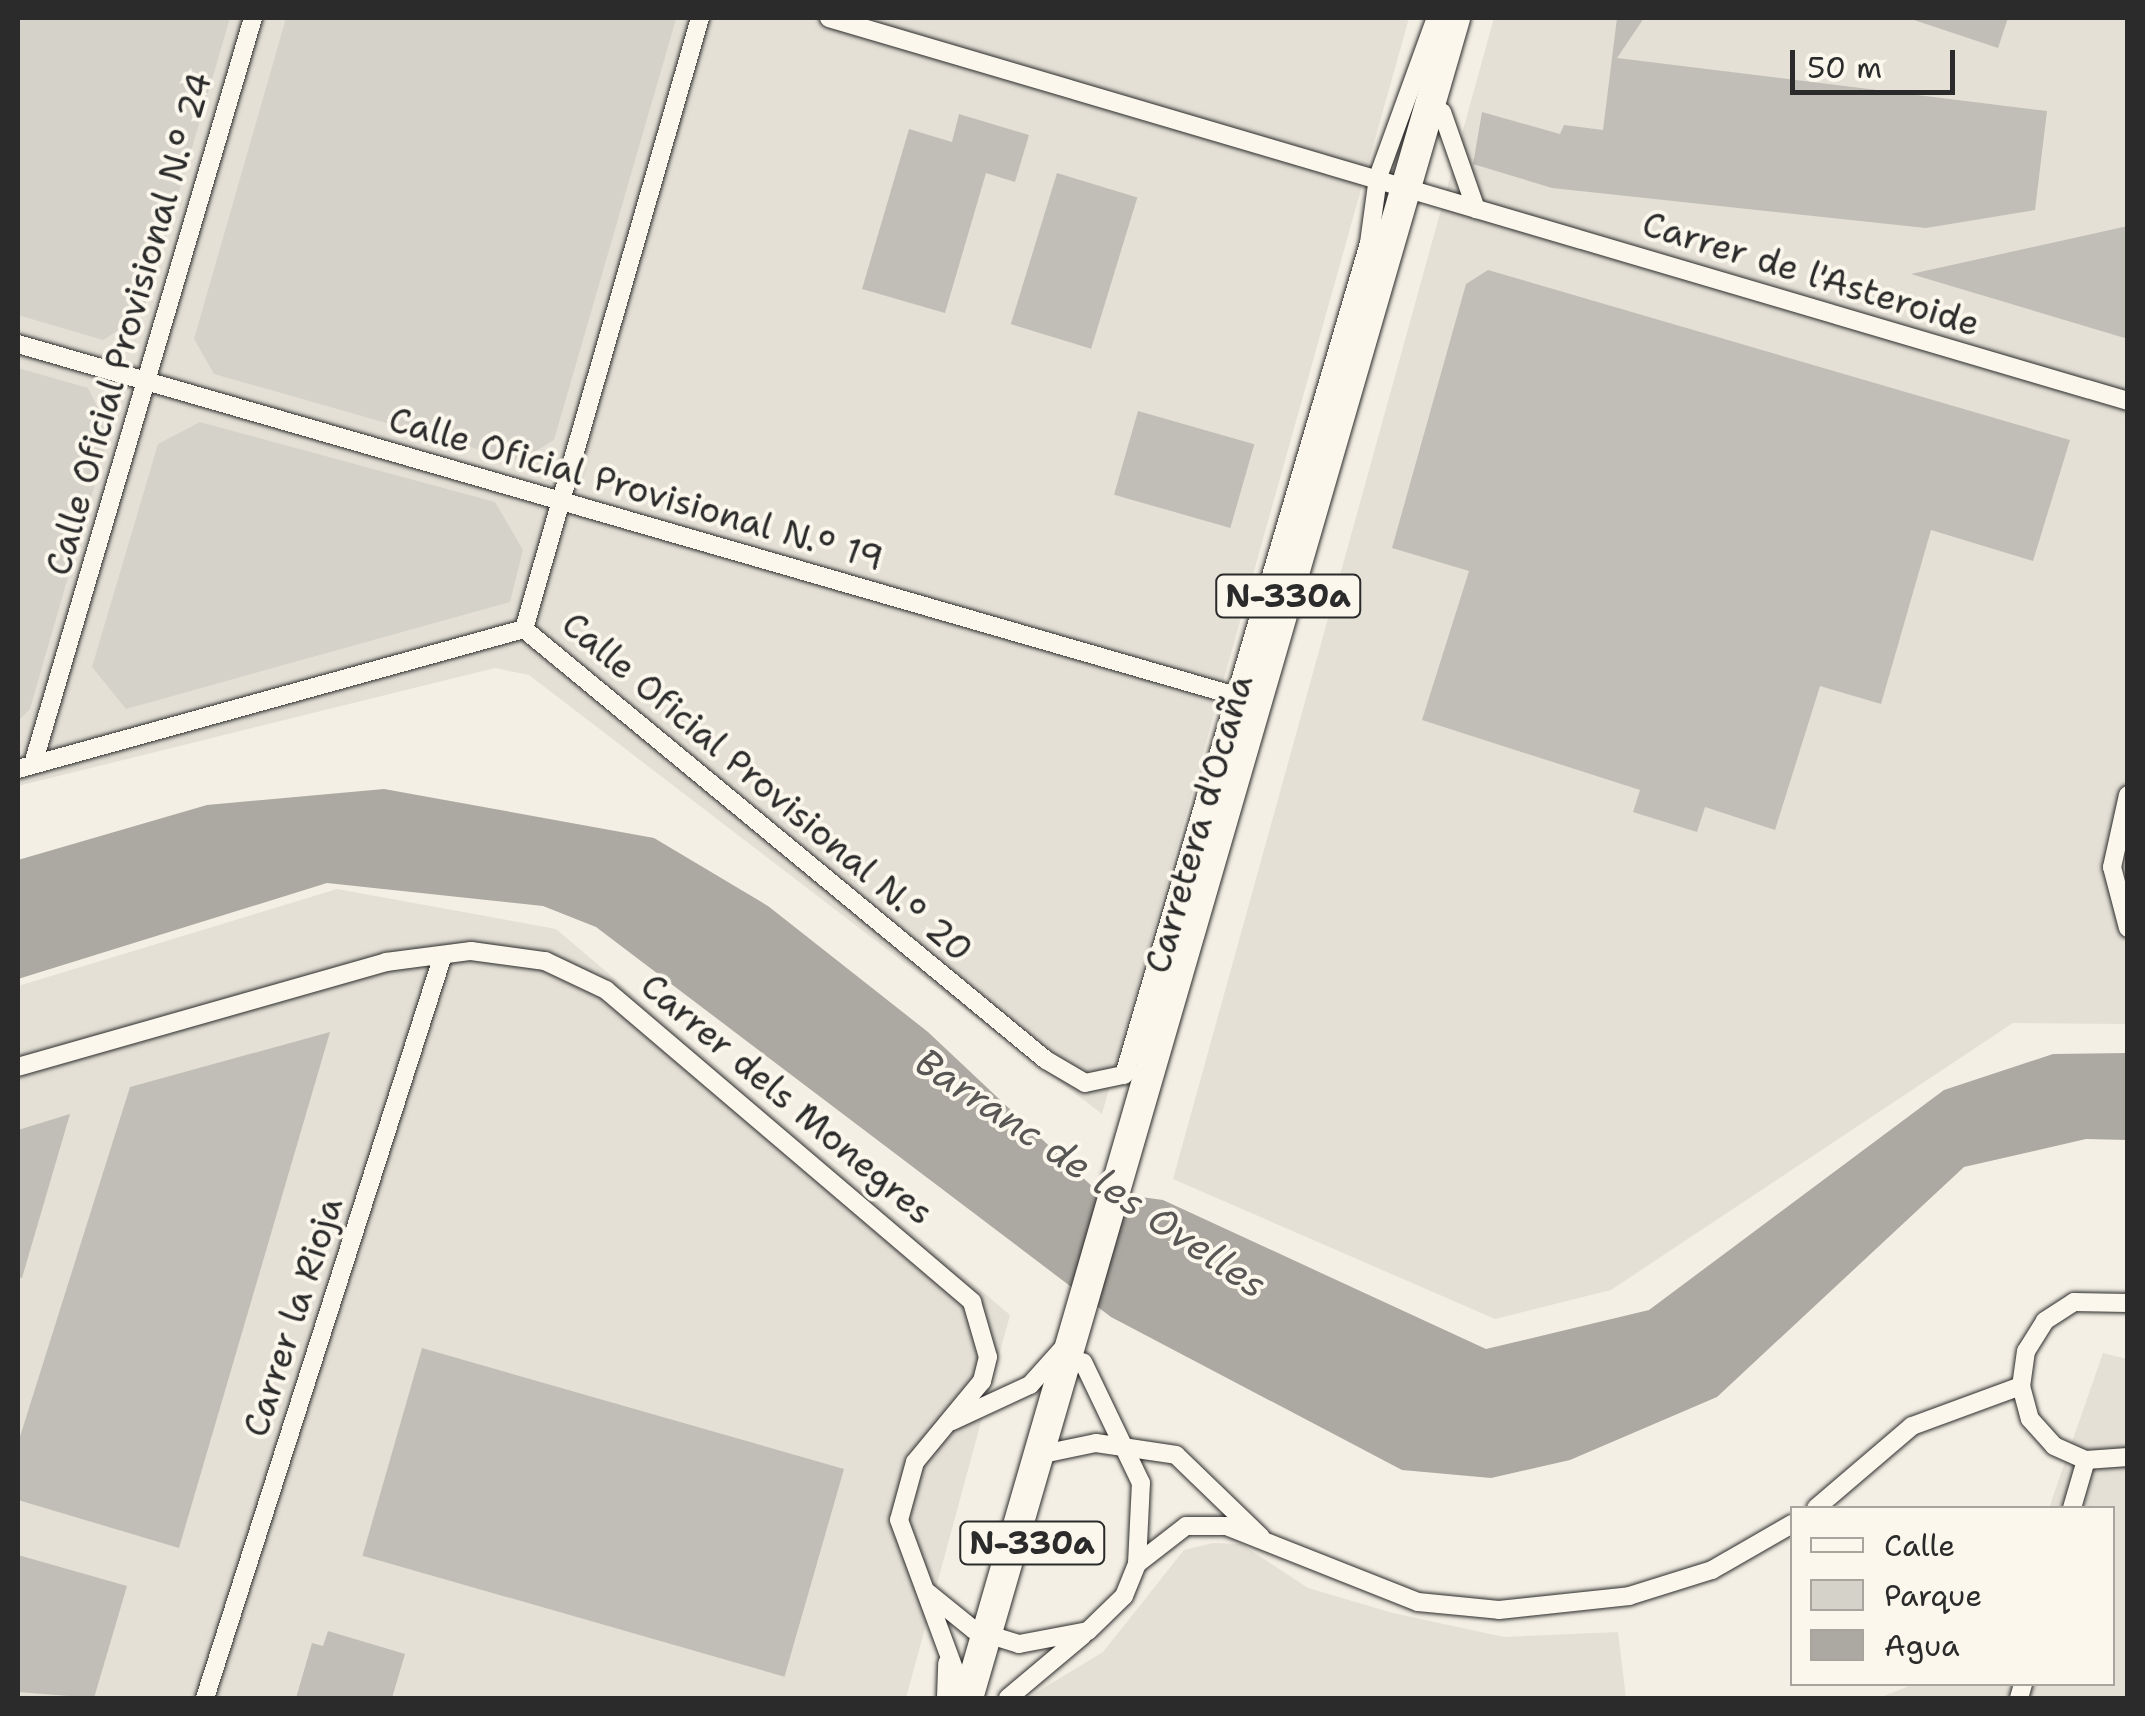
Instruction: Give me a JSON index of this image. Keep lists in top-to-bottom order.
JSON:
{
  "streets": {
    "main road": ["N-330a", "Carretera d'Ocaña"],
    "street": [
      "Carrer de l'Asteroide",
      "Calle Oficial Provisional N.º 24",
      "Calle Oficial Provisional N.º 19",
      "Calle Oficial Provisional N.º 20",
      "Carrer dels Monegres",
      "Carrer la Rioja"
    ]
  },
  "crossings": [
    ["Carrer de l'Asteroide", "Carretera d'Ocaña"],
    ["Calle Oficial Provisional N.º 24", "Calle Oficial Provisional N.º 19"],
    ["Calle Oficial Provisional N.º 24", "Calle Oficial Provisional N.º 20"],
    ["Calle Oficial Provisional N.º 19", "Carretera d'Ocaña"],
    ["Calle Oficial Provisional N.º 20", "Carretera d'Ocaña"],
    ["Carretera d'Ocaña", "Carrer dels Monegres"],
    ["Carrer dels Monegres", "Carrer la Rioja"]
  ],
  "water": ["Barranc de les Ovelles"],
  "legend": ["Calle", "Parque", "Agua"],
  "scale_bar": "50 m"
}
